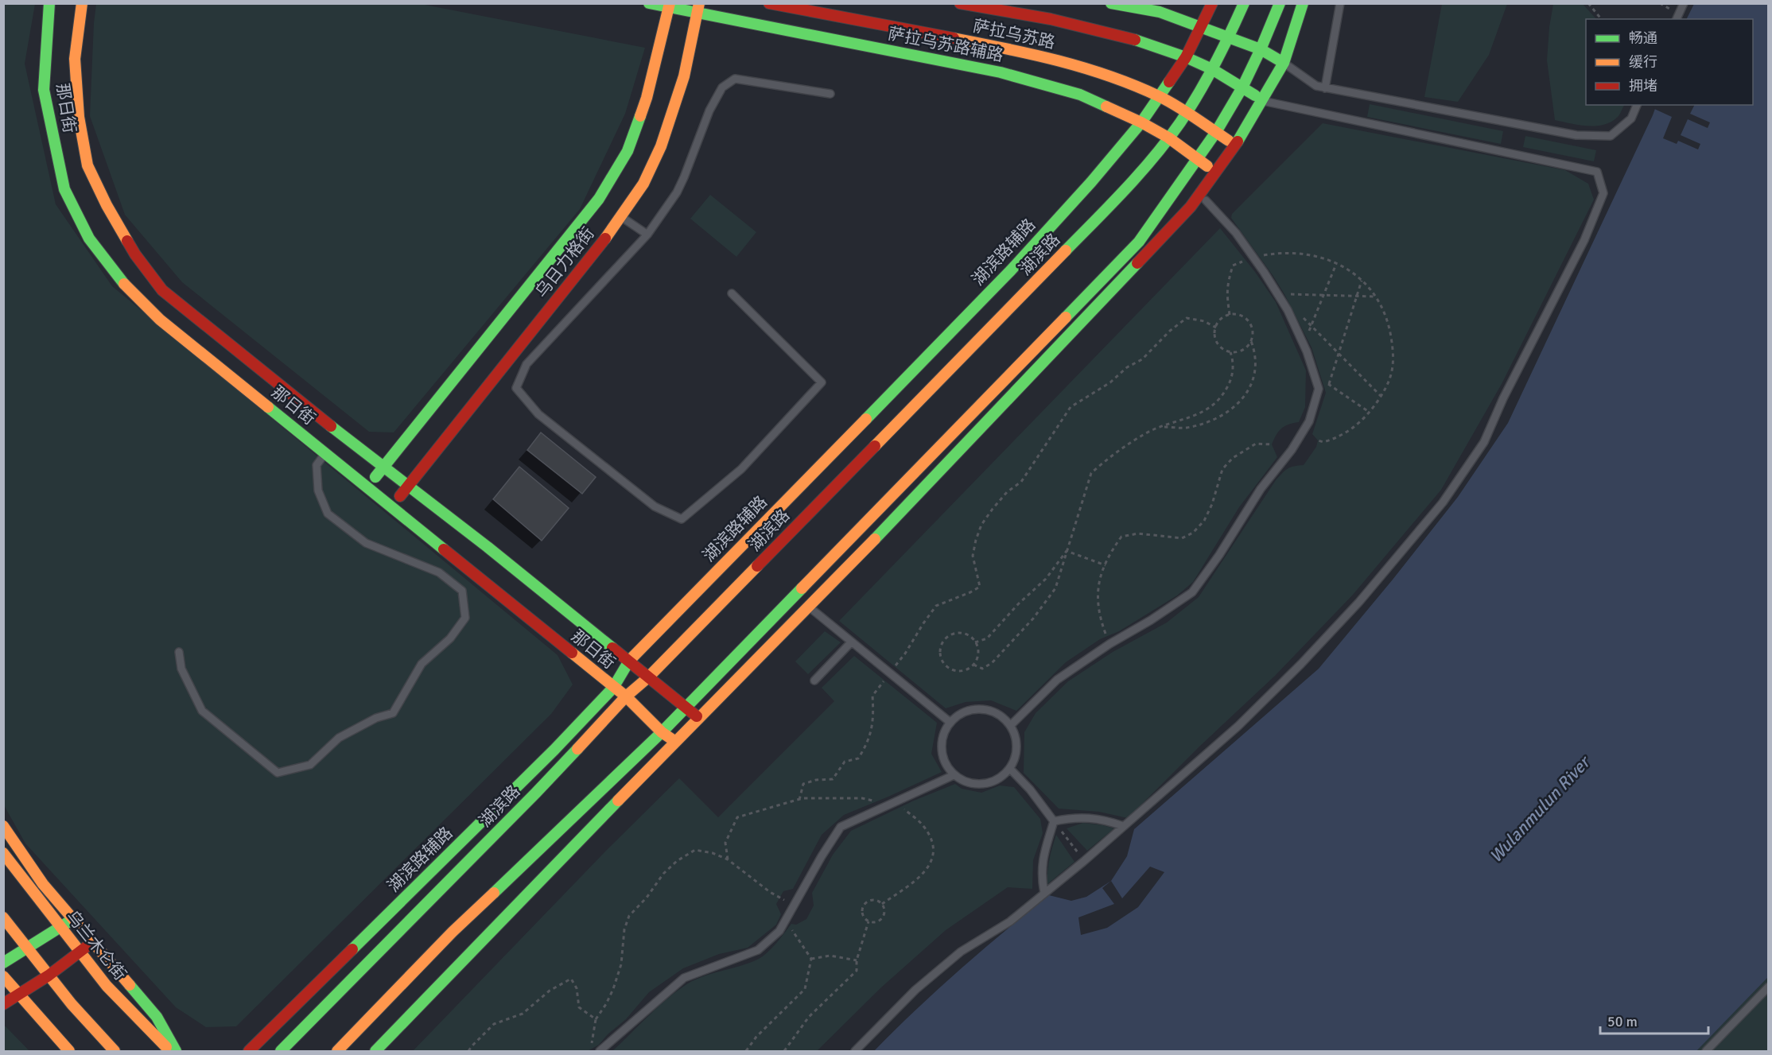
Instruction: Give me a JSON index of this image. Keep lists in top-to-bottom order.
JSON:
{
  "streets": {
    "street": [
      "萨拉乌苏路",
      "萨拉乌苏路辅路",
      "那日街",
      "湖滨路辅路",
      "湖滨路",
      "乌日力格街",
      "乌兰木仑街"
    ]
  },
  "crossings": [
    ["萨拉乌苏路", "湖滨路辅路"],
    ["萨拉乌苏路", "湖滨路"],
    ["萨拉乌苏路辅路", "湖滨路辅路"],
    ["萨拉乌苏路辅路", "湖滨路"],
    ["萨拉乌苏路辅路", "乌日力格街"],
    ["那日街", "湖滨路辅路"],
    ["那日街", "湖滨路"],
    ["那日街", "乌日力格街"]
  ],
  "water": ["Wulanmulun River"],
  "legend": ["畅通", "缓行", "拥堵"],
  "scale_bar": "50 m"
}
